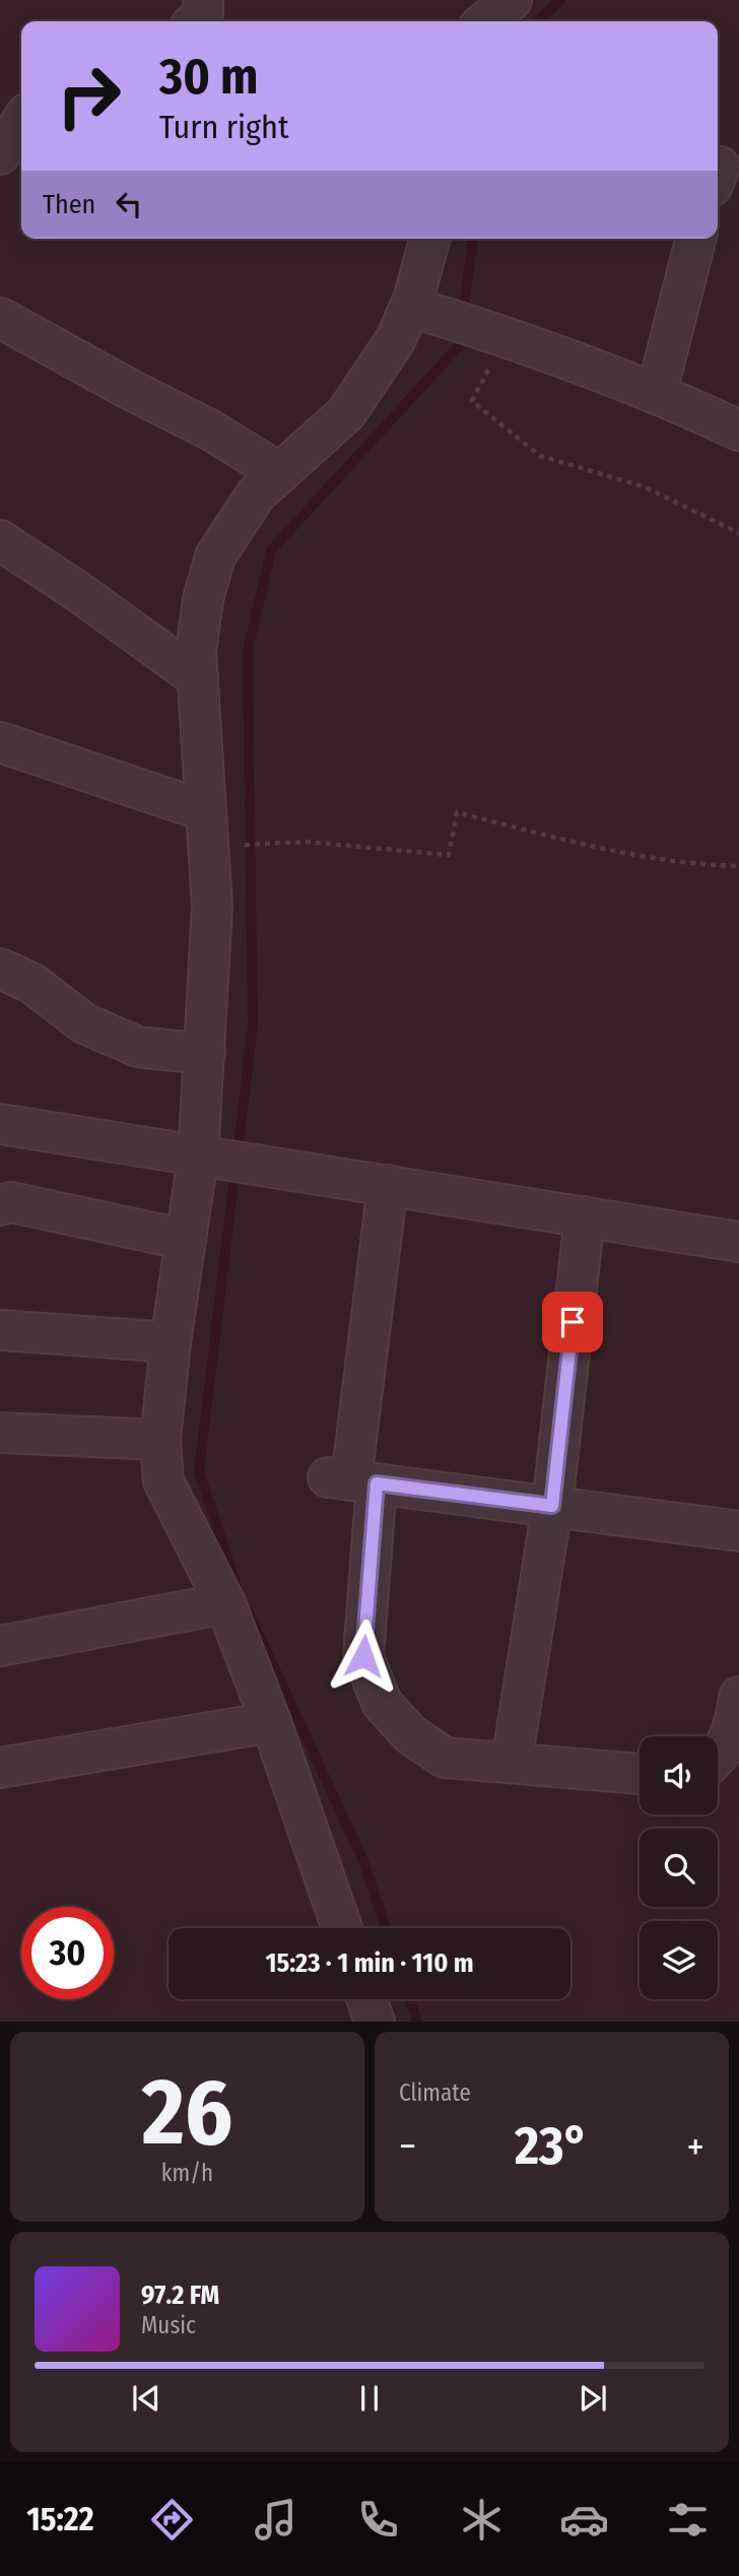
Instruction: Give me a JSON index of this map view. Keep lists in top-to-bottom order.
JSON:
{
  "page": {
    "turn": ["30 m", "Turn right"],
    "then": "Then",
    "limit": "30",
    "trip": "15:23 · 1 min · 110 m",
    "tile": [
      ["26", "km/h"],
      "Climate"
    ],
    "heat": ["−", "23°", "+"],
    "song": ["97.2 FM", "Music"],
    "tabs": "15:22"
  }
}
